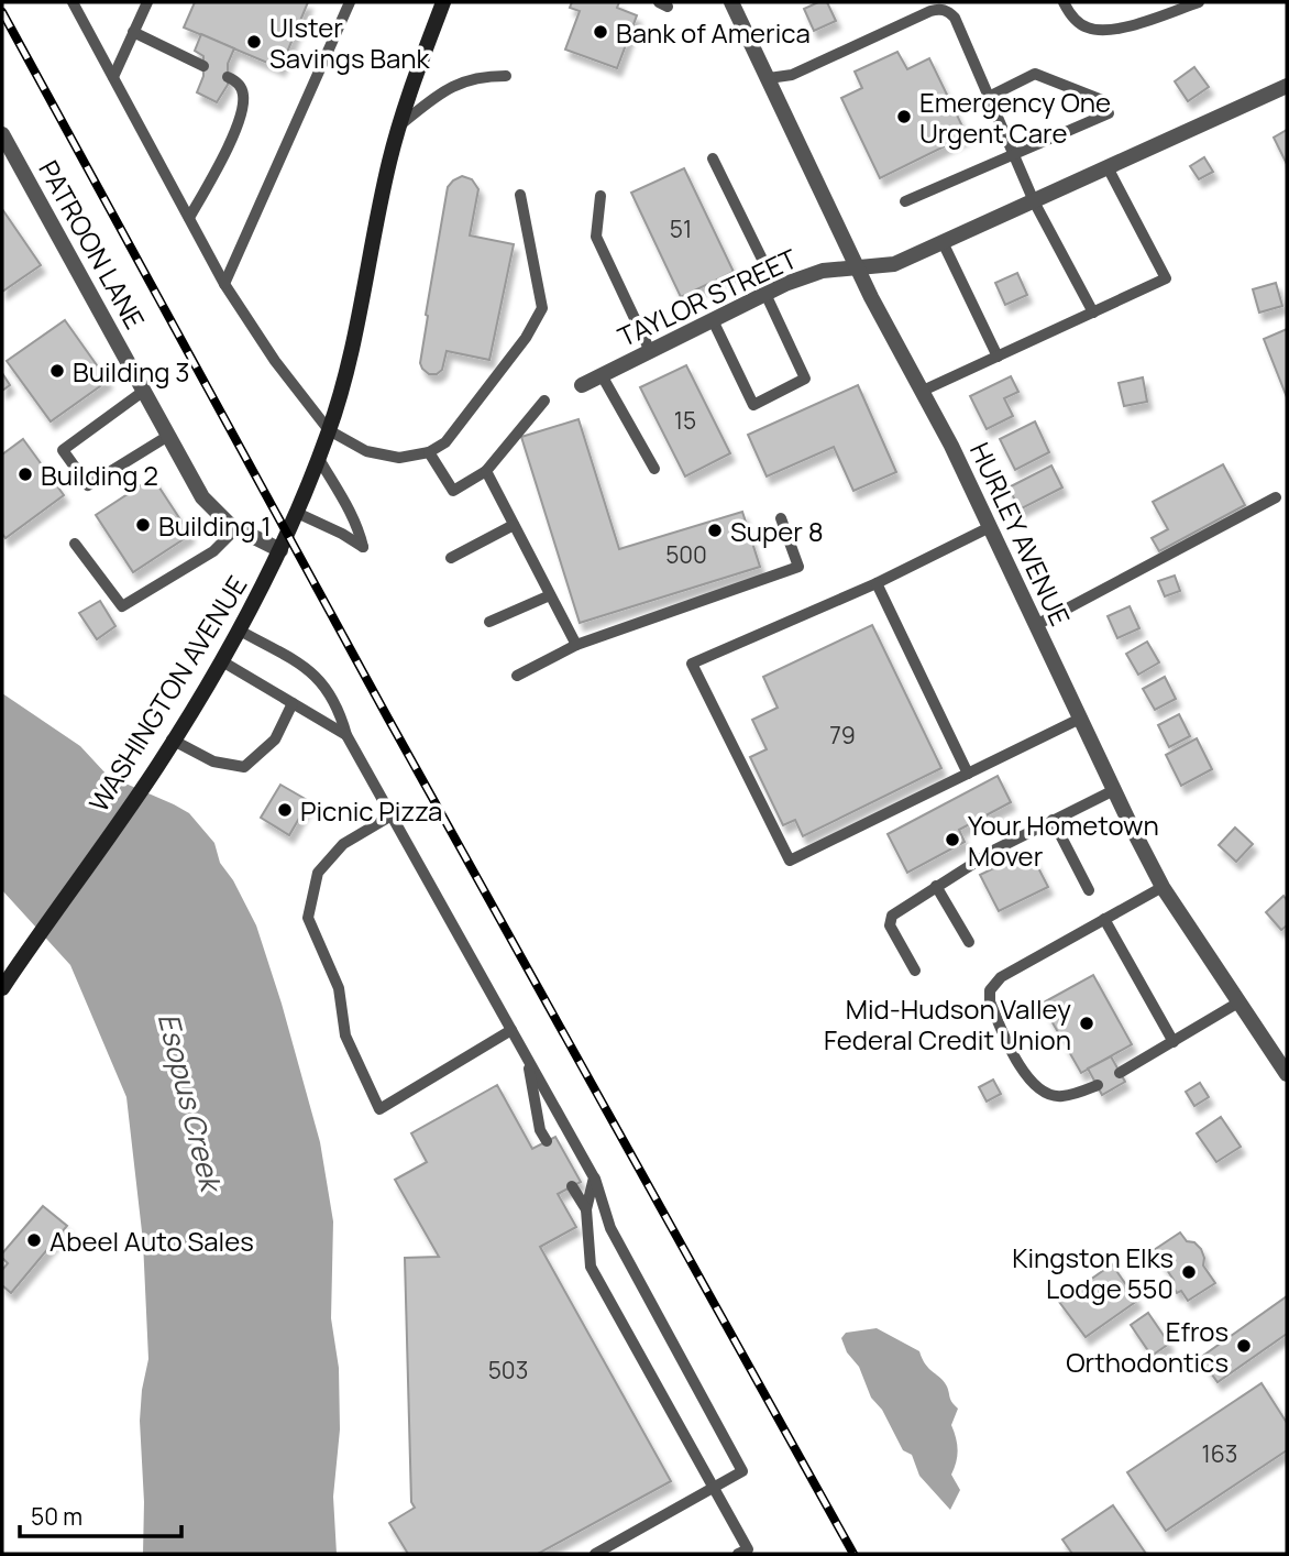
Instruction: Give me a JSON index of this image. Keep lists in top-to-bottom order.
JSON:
{
  "streets": {
    "main road": ["WASHINGTON AVENUE"],
    "street": ["PATROON LANE", "TAYLOR STREET", "HURLEY AVENUE"]
  },
  "crossings": [
    ["PATROON LANE", "WASHINGTON AVENUE"],
    ["TAYLOR STREET", "HURLEY AVENUE"]
  ],
  "water": ["Esopus Creek"],
  "places": [
    "Bank of America",
    "Ulster Savings Bank",
    "Emergency One Urgent Care",
    "Building 3",
    "Building 2",
    "Building 1",
    "Super 8",
    "Picnic Pizza",
    "Your Hometown Mover",
    "Mid-Hudson Valley Federal Credit Union",
    "Abeel Auto Sales",
    "Kingston Elks Lodge 550",
    "Efros Orthodontics"
  ],
  "house_numbers": [
    "51",
    "15",
    "500",
    "79",
    "503",
    "163"
  ],
  "scale_bar": "50 m"
}
